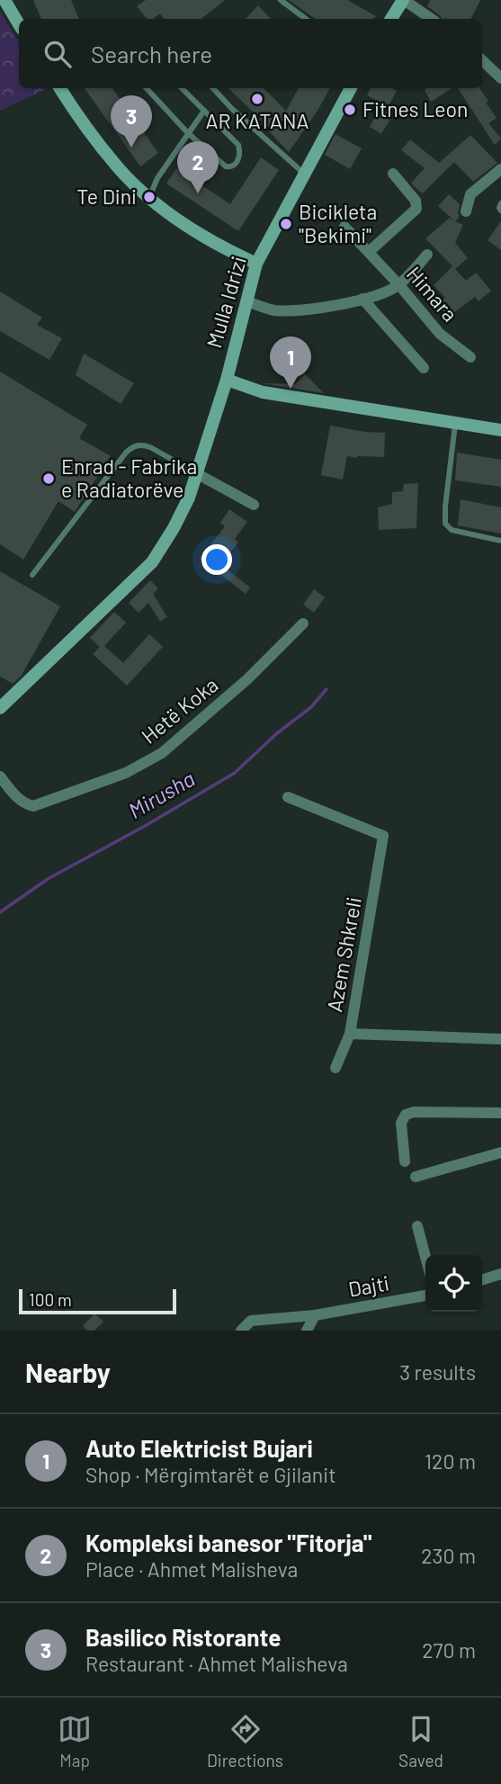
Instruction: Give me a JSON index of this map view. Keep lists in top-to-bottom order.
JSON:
{
  "streets": {
    "street": [
      "Himara",
      "Mulla Idrizi",
      "Hetë Koka",
      "Azem Shkreli",
      "Dajti"
    ]
  },
  "water": ["Mirusha"],
  "places": [
    "AR KATANA",
    "Fitnes Leon",
    "Te Dini",
    "Bicikleta ''Bekimi''",
    "Enrad - Fabrika e Radiatorëve"
  ],
  "scale_bar": "100 m",
  "page": {
    "search": "Search here",
    "pins": ["3", "2", "1"],
    "scale": "100 m",
    "heading": ["Nearby", "3 results"],
    "list": [
      {
        "mark": "1",
        "name": "Auto Elektricist Bujari",
        "note": "Shop · Mërgimtarët e Gjilanit",
        "value": "120 m"
      },
      {
        "mark": "2",
        "name": "Kompleksi banesor \"Fitorja\"",
        "note": "Place · Ahmet Malisheva",
        "value": "230 m"
      },
      {
        "mark": "3",
        "name": "Basilico Ristorante",
        "note": "Restaurant · Ahmet Malisheva",
        "value": "270 m"
      }
    ],
    "nav": ["Map", "Directions", "Saved"]
  }
}
